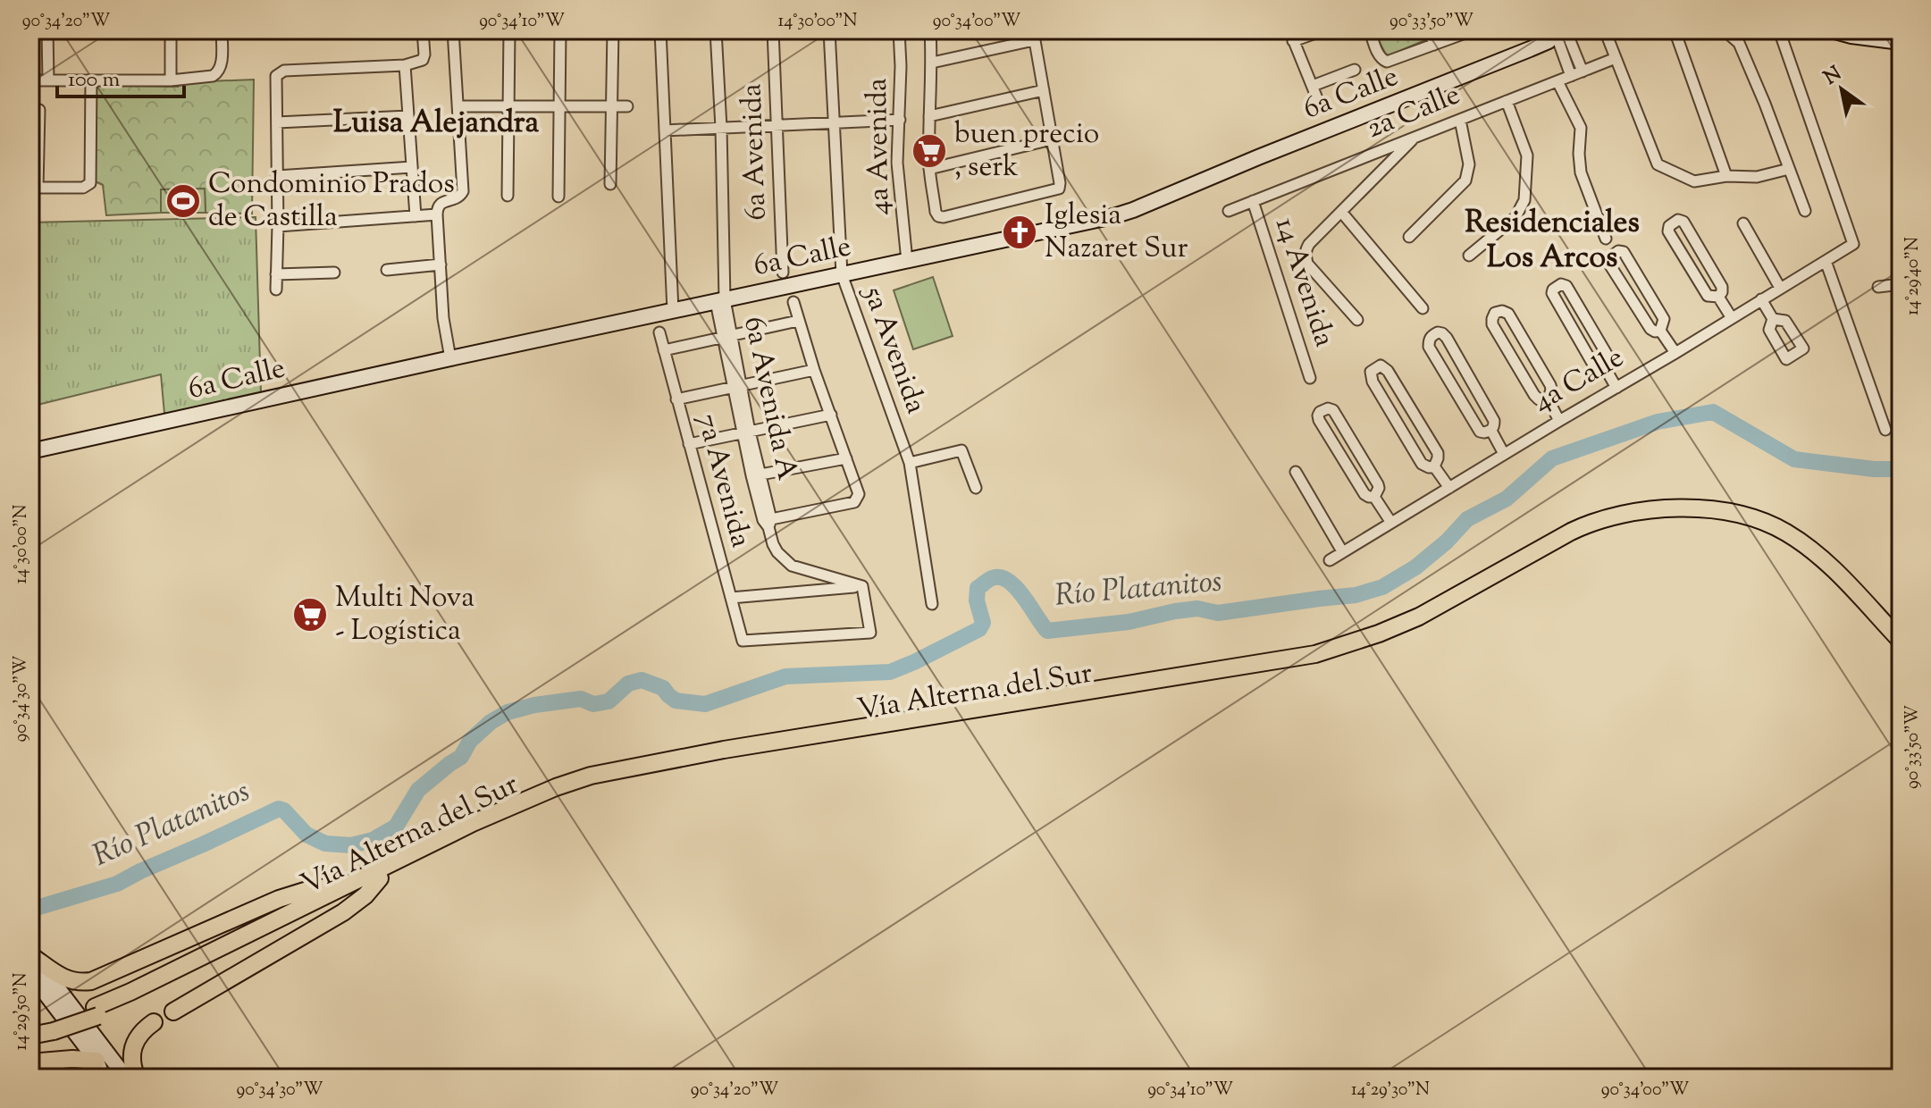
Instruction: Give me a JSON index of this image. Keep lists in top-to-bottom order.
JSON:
{
  "streets": {
    "highway": ["Vía Alterna del Sur"],
    "main road": ["6a Calle"],
    "street": [
      "2a Calle",
      "4a Avenida",
      "6a Avenida",
      "14 Avenida",
      "5a Avenida",
      "4a Calle",
      "6a Avenida A",
      "7a Avenida"
    ]
  },
  "crossings": [
    ["6a Calle", "4a Avenida"],
    ["6a Calle", "5a Avenida"],
    ["6a Calle", "6a Avenida A"],
    ["2a Calle", "14 Avenida"],
    ["6a Avenida A", "7a Avenida"]
  ],
  "districts": ["Luisa Alejandra", "Residenciales Los Arcos"],
  "water": ["Río Platanitos"],
  "places": {
    "supermarket": ["buen precio , serk", "Multi Nova - Logística"],
    "sports": ["Condominio Prados de Castilla"],
    "church": ["Iglesia Nazaret Sur"]
  },
  "scale_bar": "100 m",
  "north": "top left",
  "coordinates": [
    "90°34'20\"W",
    "90°34'10\"W",
    "14°30'00\"N",
    "90°34'00\"W",
    "90°33'50\"W",
    "14°29'40\"N",
    "90°34'30\"W",
    "14°29'50\"N",
    "14°29'30\"N"
  ]
}
